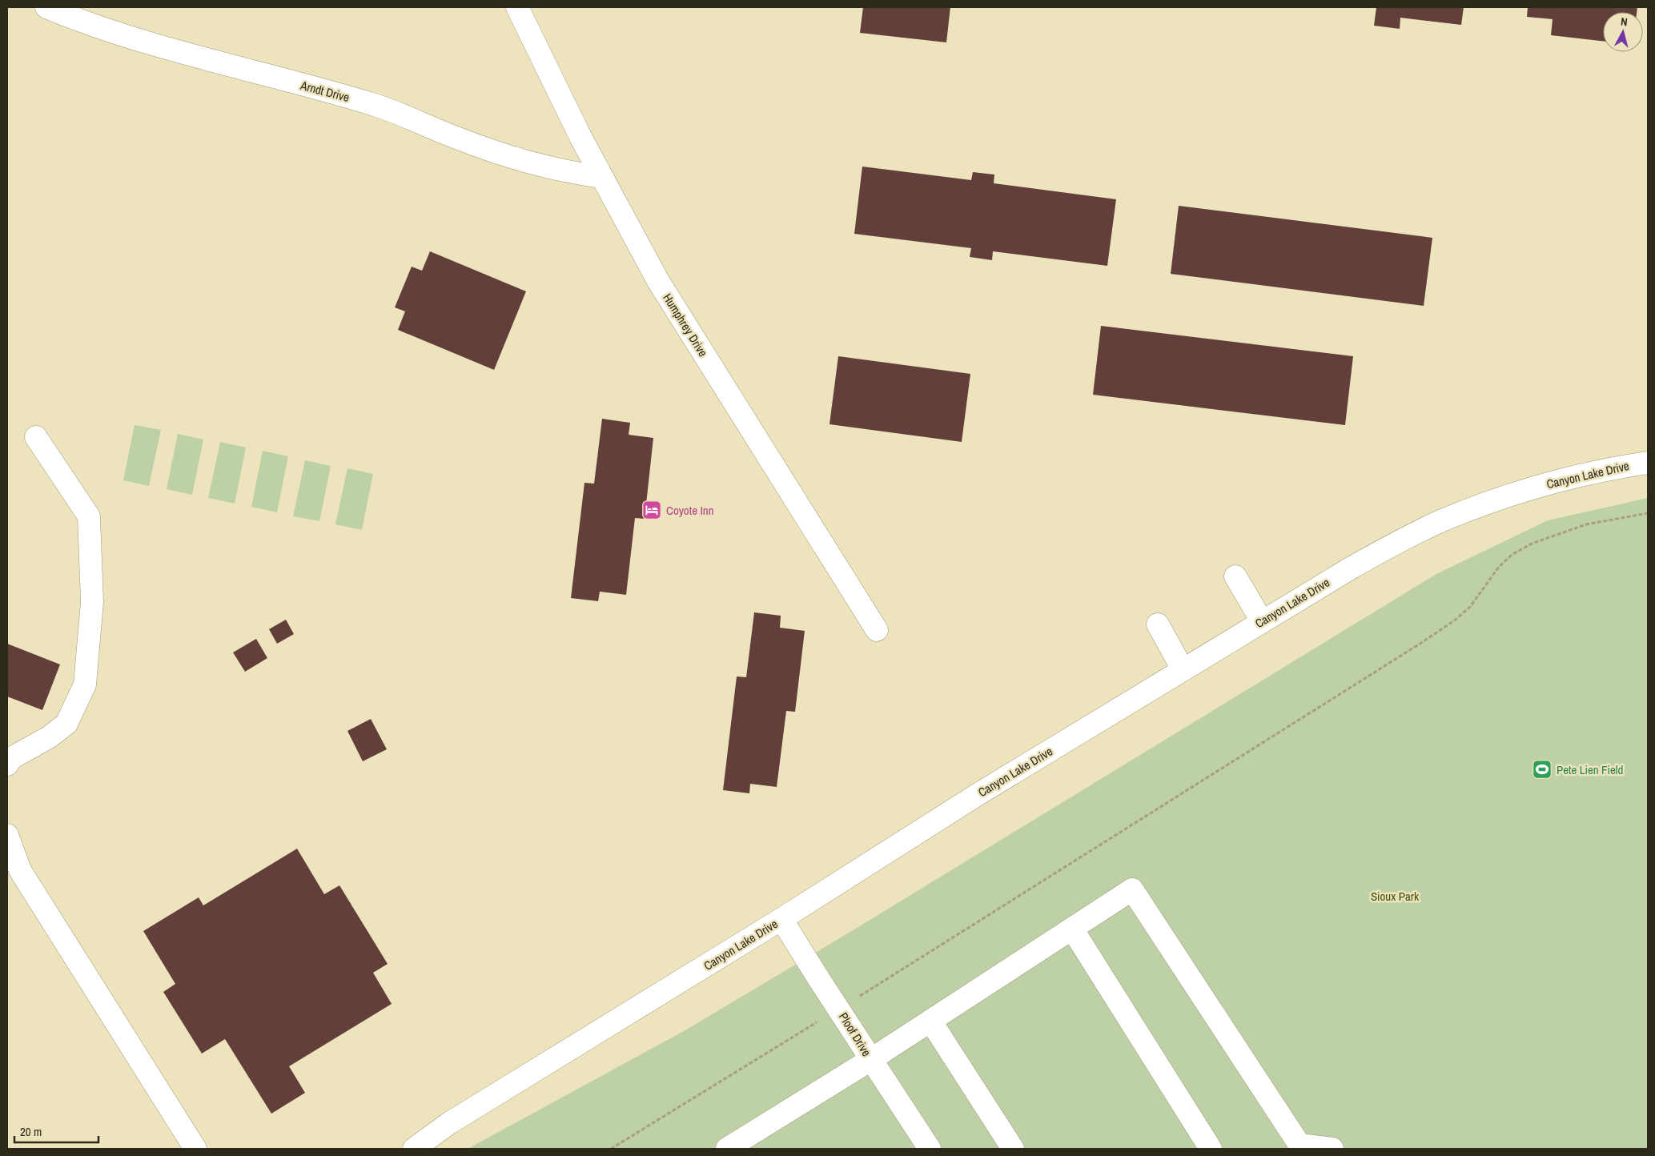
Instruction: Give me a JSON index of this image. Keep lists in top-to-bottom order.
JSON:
{
  "streets": {
    "street": [
      "Arndt Drive",
      "Humphrey Drive",
      "Canyon Lake Drive",
      "Ploof Drive"
    ]
  },
  "crossings": [
    ["Arndt Drive", "Humphrey Drive"],
    ["Canyon Lake Drive", "Ploof Drive"]
  ],
  "parks": ["Sioux Park"],
  "places": {
    "hotel": ["Coyote Inn"],
    "sports": ["Pete Lien Field"]
  },
  "scale_bar": "20 m",
  "north": "top"
}
